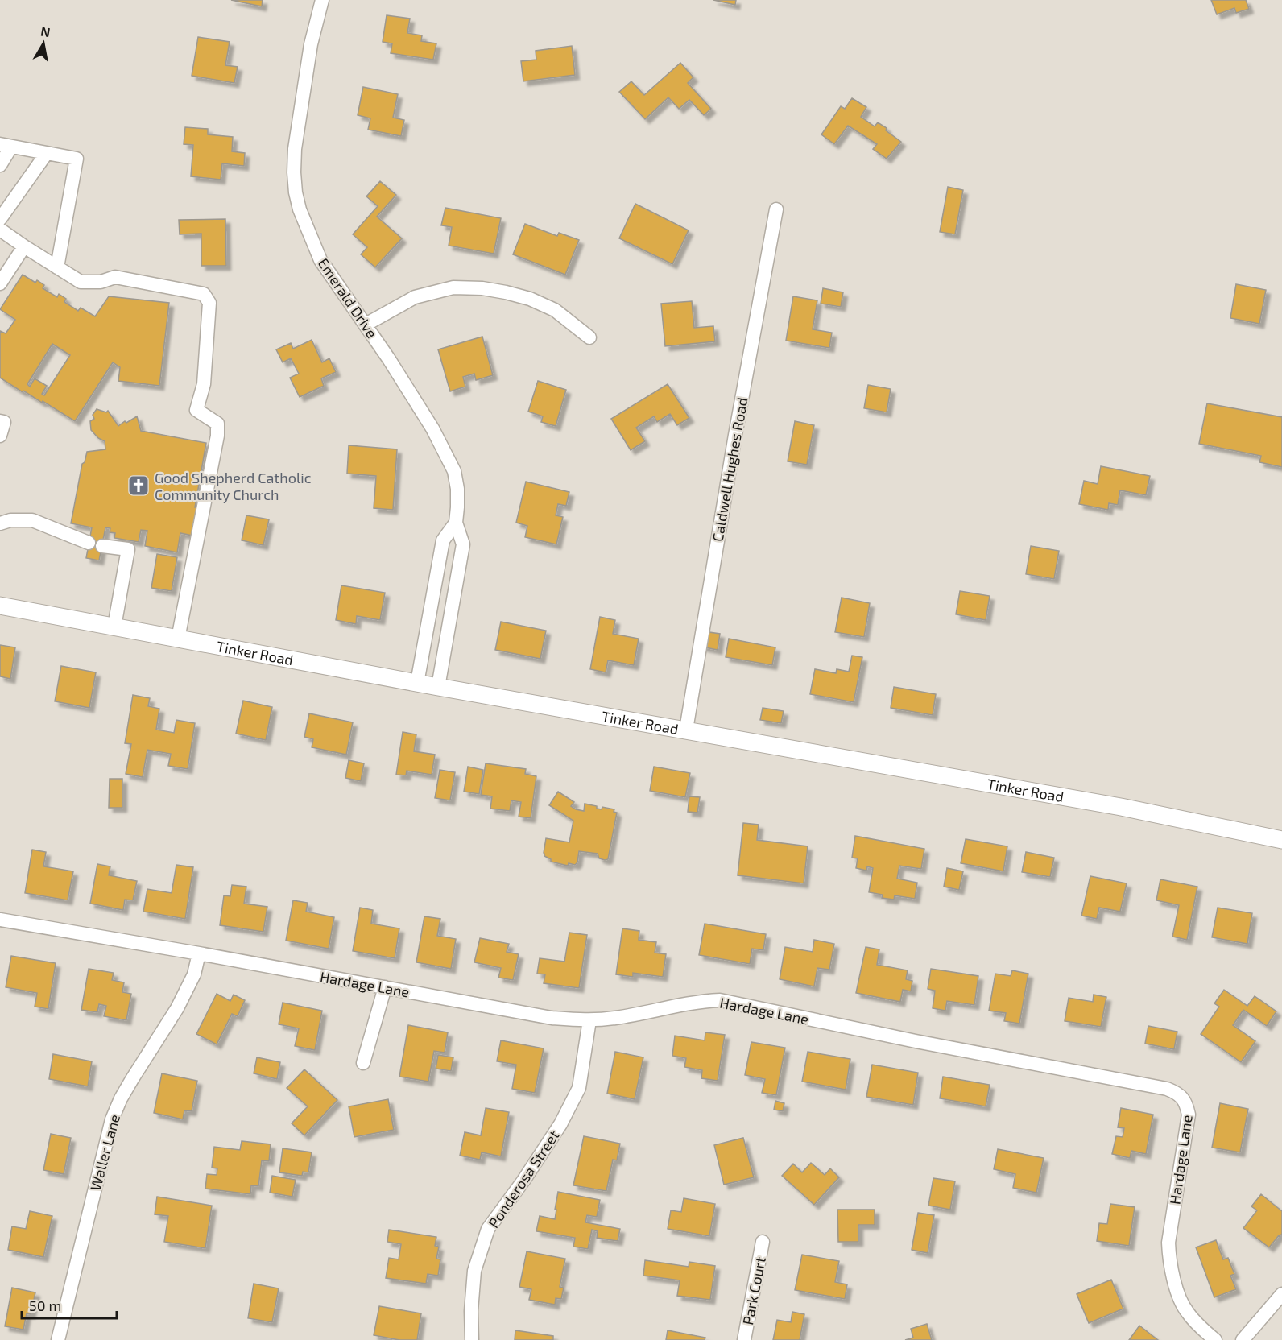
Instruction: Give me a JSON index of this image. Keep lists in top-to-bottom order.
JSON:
{
  "streets": {
    "main road": ["Tinker Road"],
    "street": [
      "Emerald Drive",
      "Caldwell Hughes Road",
      "Hardage Lane",
      "Waller Lane",
      "Ponderosa Street",
      "Park Court"
    ]
  },
  "crossings": [
    ["Emerald Drive", "Tinker Road"],
    ["Caldwell Hughes Road", "Tinker Road"],
    ["Hardage Lane", "Waller Lane"],
    ["Hardage Lane", "Ponderosa Street"]
  ],
  "places": {
    "church": ["Good Shepherd Catholic Community Church"]
  },
  "scale_bar": "50 m",
  "north": "top"
}
